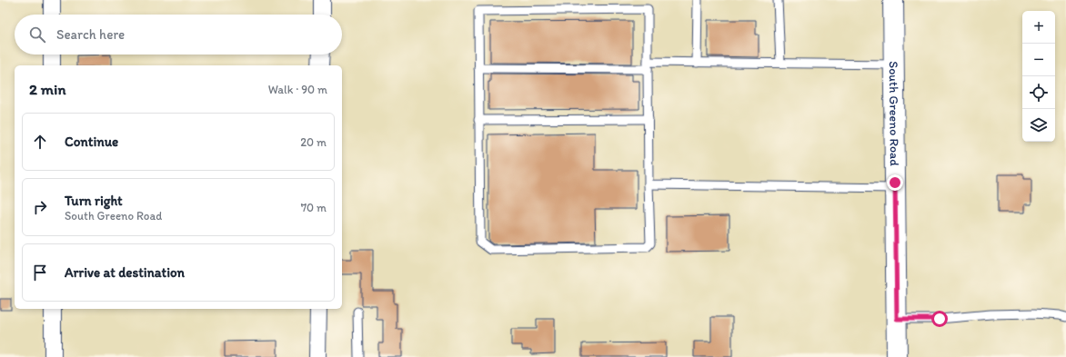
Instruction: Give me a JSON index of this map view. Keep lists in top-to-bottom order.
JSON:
{
  "streets": {
    "main road": ["South Greeno Road"]
  },
  "page": {
    "map_buttons": ["+", "−"],
    "search": "Search here",
    "heading": ["2 min", "Walk · 90 m"],
    "list": [
      ["Continue", "20 m"],
      ["Turn right", "South Greeno Road", "70 m"],
      "Arrive at destination"
    ]
  }
}
